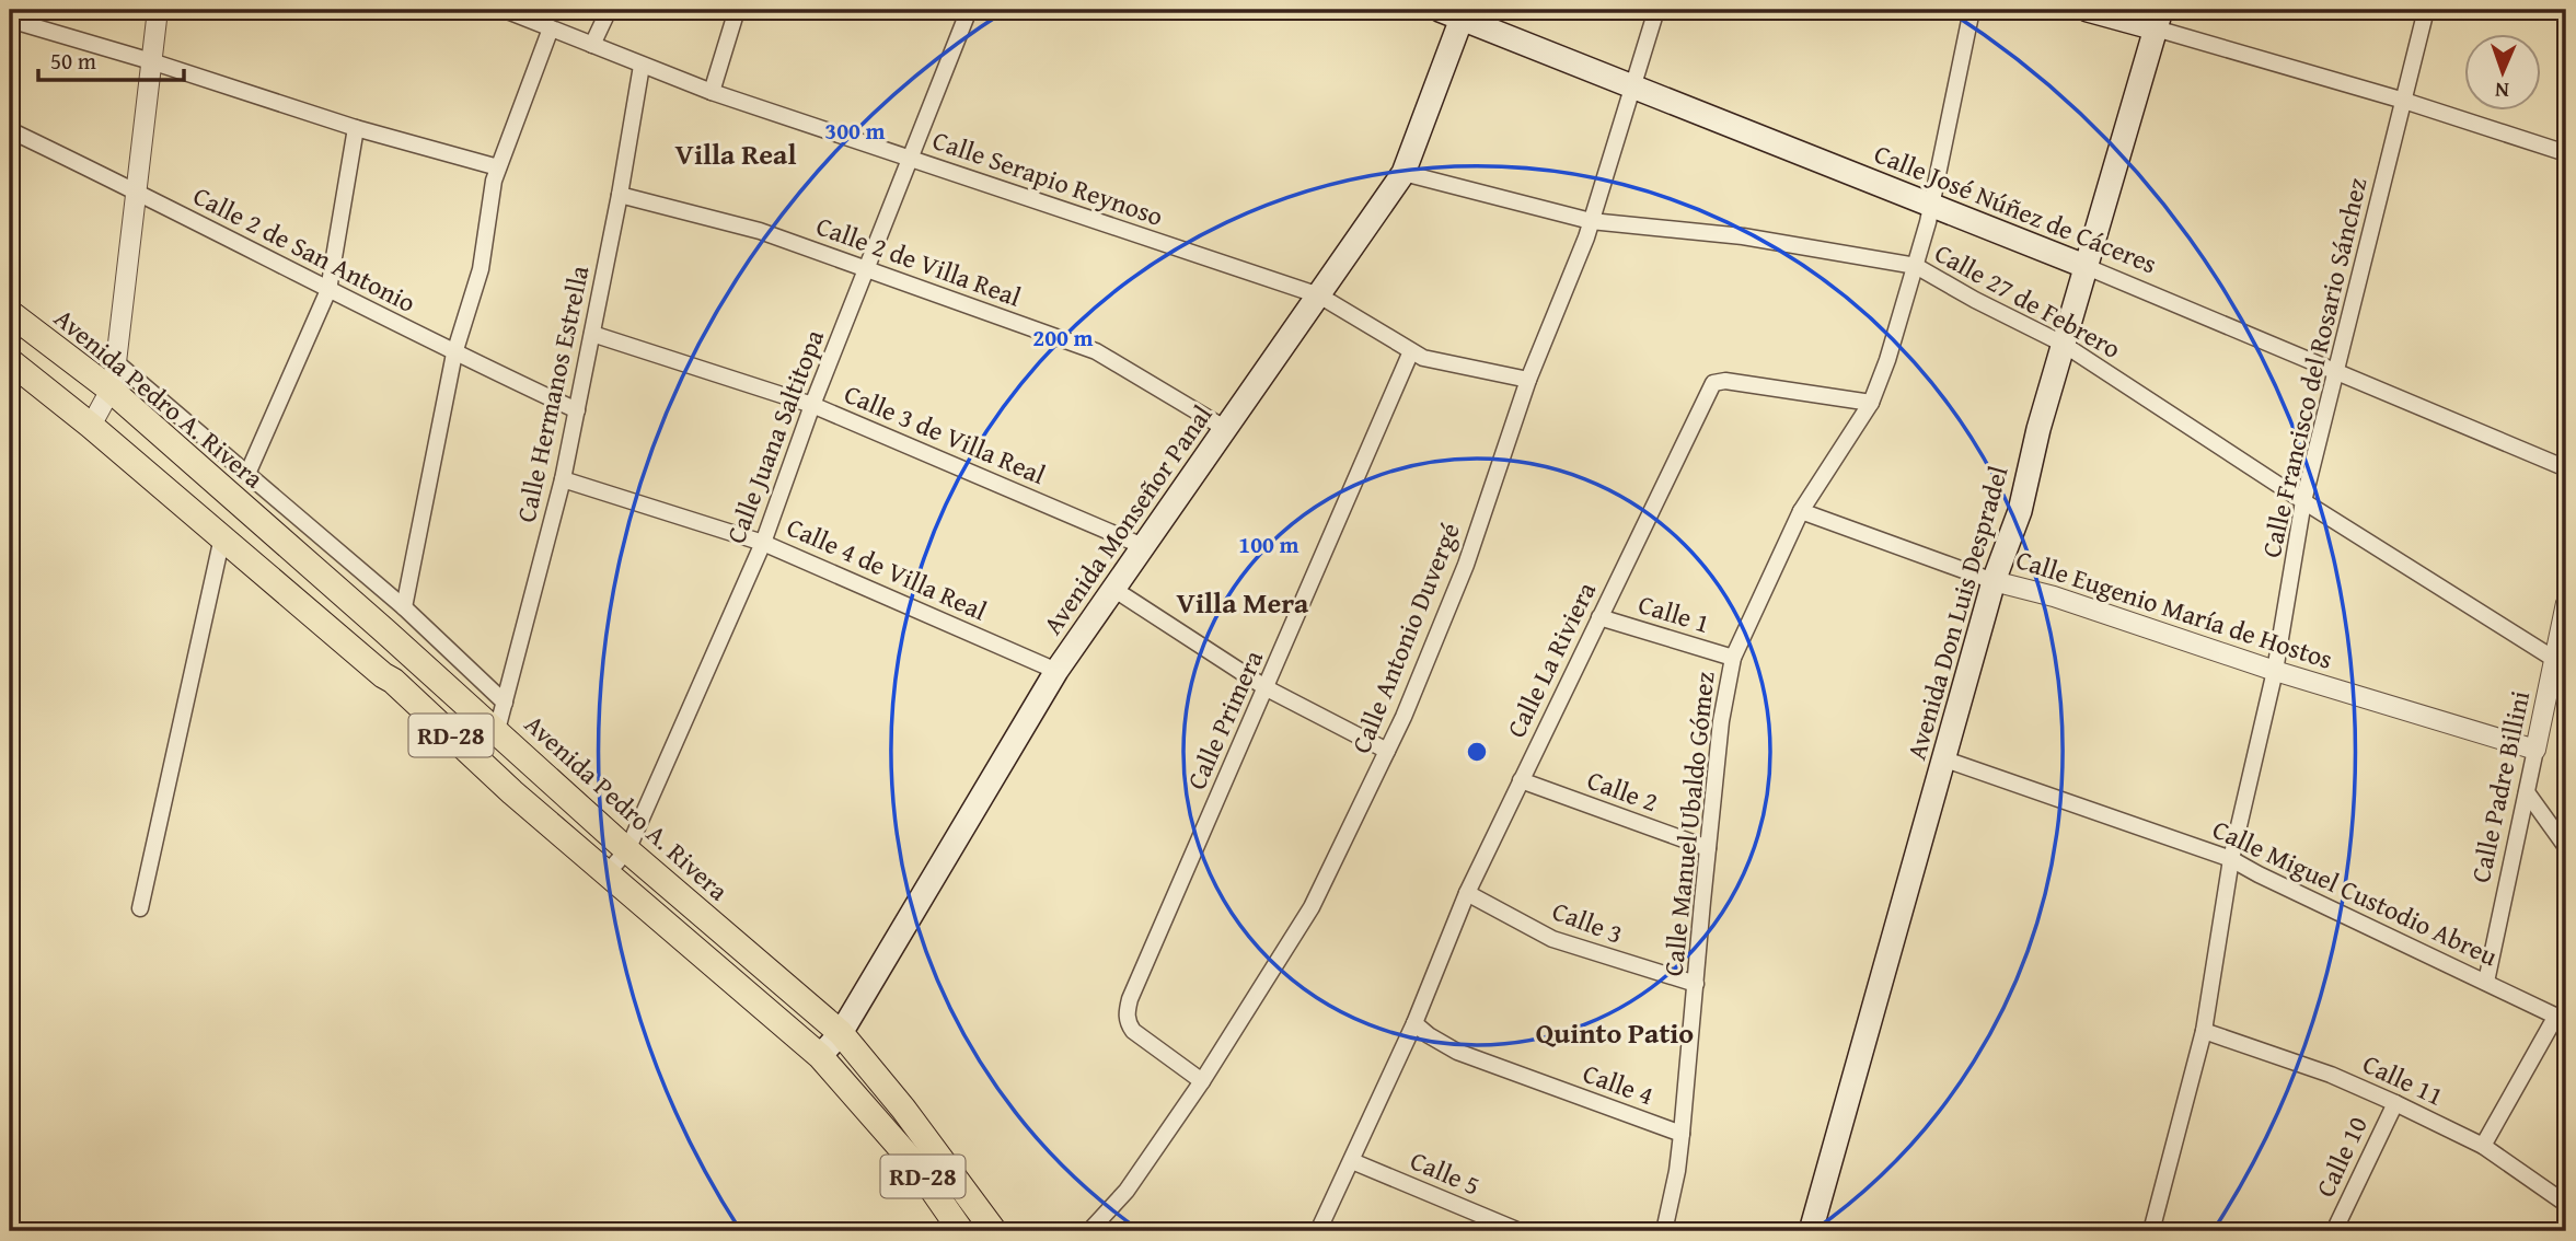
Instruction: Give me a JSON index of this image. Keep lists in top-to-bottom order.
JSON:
{
  "streets": {
    "main road": [
      "Calle José Núñez de Cáceres",
      "Avenida Pedro A. Rivera",
      "Avenida Monseñor Panal",
      "Avenida Don Luis Despradel",
      "RD-28"
    ],
    "street": [
      "Calle Serapio Reynoso",
      "Calle 2 de San Antonio",
      "Calle 2 de Villa Real",
      "Calle 27 de Febrero",
      "Calle Francisco del Rosario Sánchez",
      "Calle Hermanos Estrella",
      "Calle 3 de Villa Real",
      "Calle Juana Saltitopa",
      "Calle 4 de Villa Real",
      "Calle Eugenio María de Hostos",
      "Calle 1",
      "Calle Antonio Duvergé",
      "Calle La Riviera",
      "Calle Primera",
      "Calle Padre Billini",
      "Calle 2",
      "Calle Manuel Ubaldo Gómez",
      "Calle Miguel Custodio Abreu",
      "Calle 3",
      "Calle 11",
      "Calle 4",
      "Calle 10",
      "Calle 5"
    ]
  },
  "crossings": [
    ["Calle Serapio Reynoso", "Calle Hermanos Estrella"],
    ["Calle Serapio Reynoso", "Calle Juana Saltitopa"],
    ["Calle Serapio Reynoso", "Avenida Monseñor Panal"],
    ["Calle Serapio Reynoso", "Calle Antonio Duvergé"],
    ["Calle Serapio Reynoso", "Calle Primera"],
    ["Calle José Núñez de Cáceres", "Calle Francisco del Rosario Sánchez"],
    ["Calle José Núñez de Cáceres", "Avenida Monseñor Panal"],
    ["Calle José Núñez de Cáceres", "Avenida Don Luis Despradel"],
    ["Calle José Núñez de Cáceres", "Calle Antonio Duvergé"],
    ["Calle José Núñez de Cáceres", "Calle Manuel Ubaldo Gómez"],
    ["Calle 2 de San Antonio", "Calle Hermanos Estrella"],
    ["Calle 2 de Villa Real", "Calle Hermanos Estrella"],
    ["Calle 2 de Villa Real", "Calle Juana Saltitopa"],
    ["Calle 2 de Villa Real", "Avenida Monseñor Panal"],
    ["Calle 27 de Febrero", "Calle Francisco del Rosario Sánchez"],
    ["Calle 27 de Febrero", "Avenida Monseñor Panal"],
    ["Calle 27 de Febrero", "Avenida Don Luis Despradel"],
    ["Calle 27 de Febrero", "Calle Antonio Duvergé"],
    ["Calle 27 de Febrero", "Calle Padre Billini"],
    ["Calle 27 de Febrero", "Calle Manuel Ubaldo Gómez"],
    ["Calle Francisco del Rosario Sánchez", "Calle Eugenio María de Hostos"],
    ["Calle Francisco del Rosario Sánchez", "Calle Miguel Custodio Abreu"],
    ["Calle Francisco del Rosario Sánchez", "Calle 11"],
    ["Calle Hermanos Estrella", "Avenida Pedro A. Rivera"],
    ["Calle Hermanos Estrella", "Calle 3 de Villa Real"],
    ["Calle Hermanos Estrella", "Calle 4 de Villa Real"],
    ["Avenida Pedro A. Rivera", "Calle Juana Saltitopa"],
    ["Avenida Pedro A. Rivera", "Avenida Monseñor Panal"],
    ["Calle 3 de Villa Real", "Calle Juana Saltitopa"],
    ["Calle 3 de Villa Real", "Avenida Monseñor Panal"],
    ["Calle Juana Saltitopa", "Calle 4 de Villa Real"],
    ["Calle Juana Saltitopa", "RD-28"],
    ["Avenida Monseñor Panal", "Calle 4 de Villa Real"],
    ["Avenida Monseñor Panal", "RD-28"],
    ["Calle Eugenio María de Hostos", "Avenida Don Luis Despradel"],
    ["Calle Eugenio María de Hostos", "Calle Padre Billini"],
    ["Calle Eugenio María de Hostos", "Calle Manuel Ubaldo Gómez"],
    ["Avenida Don Luis Despradel", "Calle Miguel Custodio Abreu"],
    ["Calle 1", "Calle La Riviera"],
    ["Calle 1", "Calle Manuel Ubaldo Gómez"],
    ["Calle Antonio Duvergé", "Calle Primera"],
    ["Calle La Riviera", "Calle 2"],
    ["Calle La Riviera", "Calle Manuel Ubaldo Gómez"],
    ["Calle La Riviera", "Calle 3"],
    ["Calle La Riviera", "Calle 4"],
    ["Calle La Riviera", "Calle 5"],
    ["Calle Padre Billini", "Calle Miguel Custodio Abreu"],
    ["Calle 2", "Calle Manuel Ubaldo Gómez"],
    ["Calle Manuel Ubaldo Gómez", "Calle 3"],
    ["Calle Manuel Ubaldo Gómez", "Calle 4"],
    ["Calle 11", "Calle 10"]
  ],
  "districts": ["Villa Real", "Villa Mera", "Quinto Patio"],
  "scale_bar": "50 m",
  "north": "bottom",
  "rings": ["300 m", "200 m", "100 m"]
}
